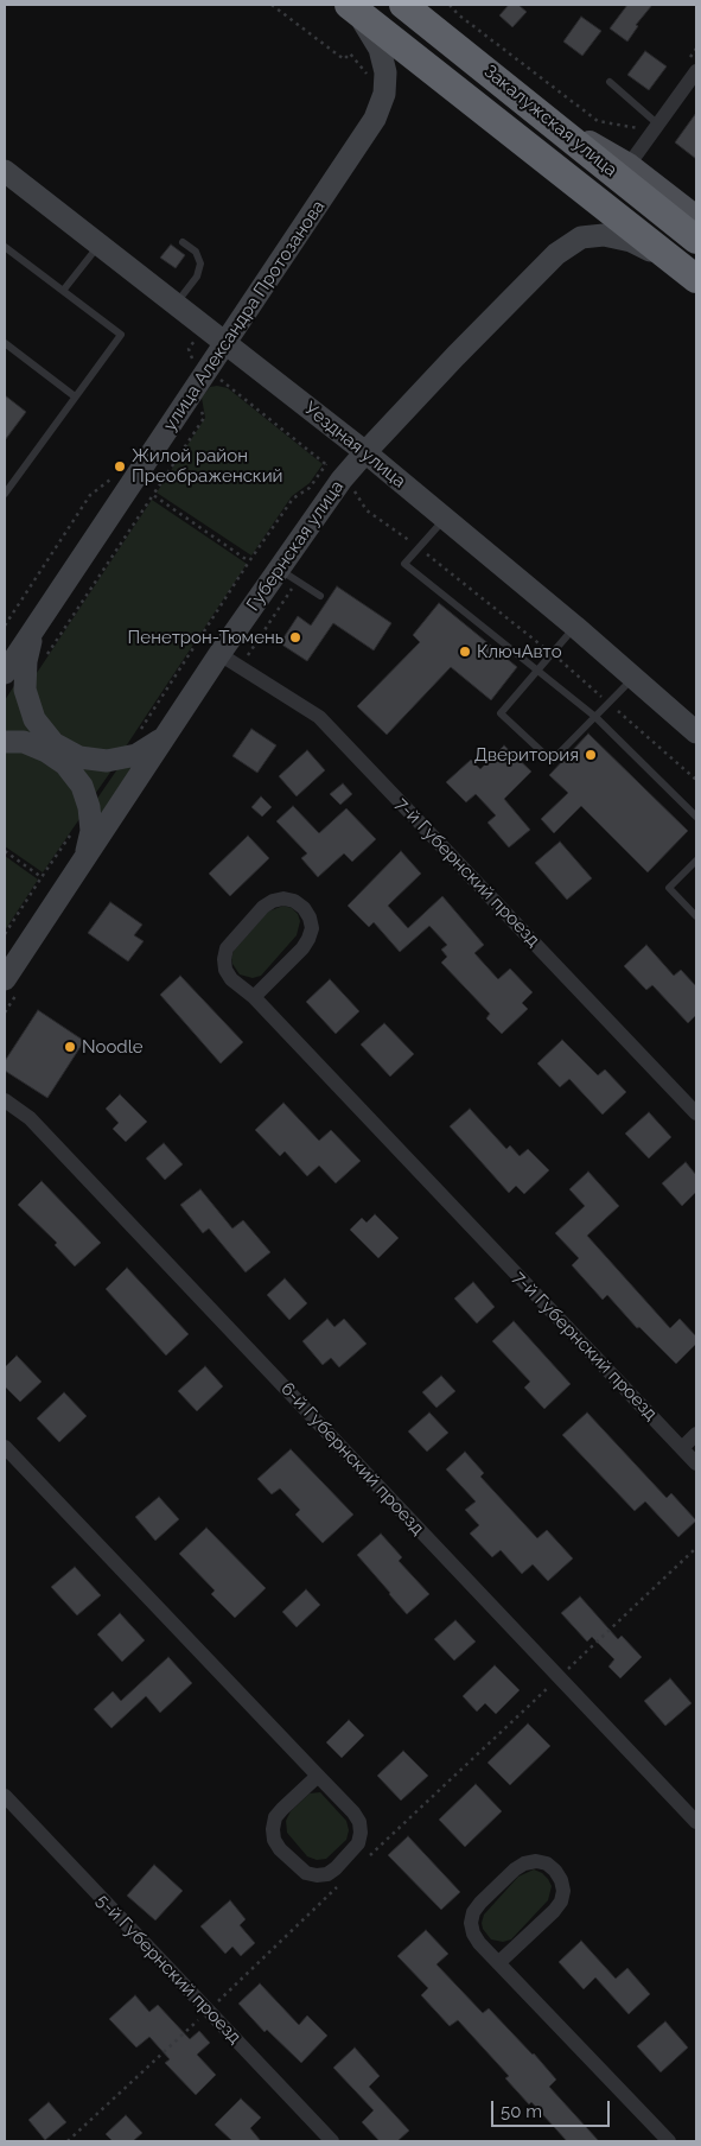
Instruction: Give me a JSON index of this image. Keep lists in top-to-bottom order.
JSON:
{
  "streets": {
    "highway": ["Закалужская улица"],
    "street": [
      "улица Александра Протозанова",
      "Уездная улица",
      "Губернская улица",
      "7-й Губернский проезд",
      "6-й Губернский проезд",
      "5-й Губернский проезд"
    ]
  },
  "crossings": [
    ["улица Александра Протозанова", "Уездная улица"],
    ["Уездная улица", "Губернская улица"],
    ["Губернская улица", "7-й Губернский проезд"]
  ],
  "places": [
    "Жилой район Преображенский",
    "Пенетрон-Тюмень",
    "КлючАвто",
    "Дверитория",
    "Noodle"
  ],
  "scale_bar": "50 m"
}
